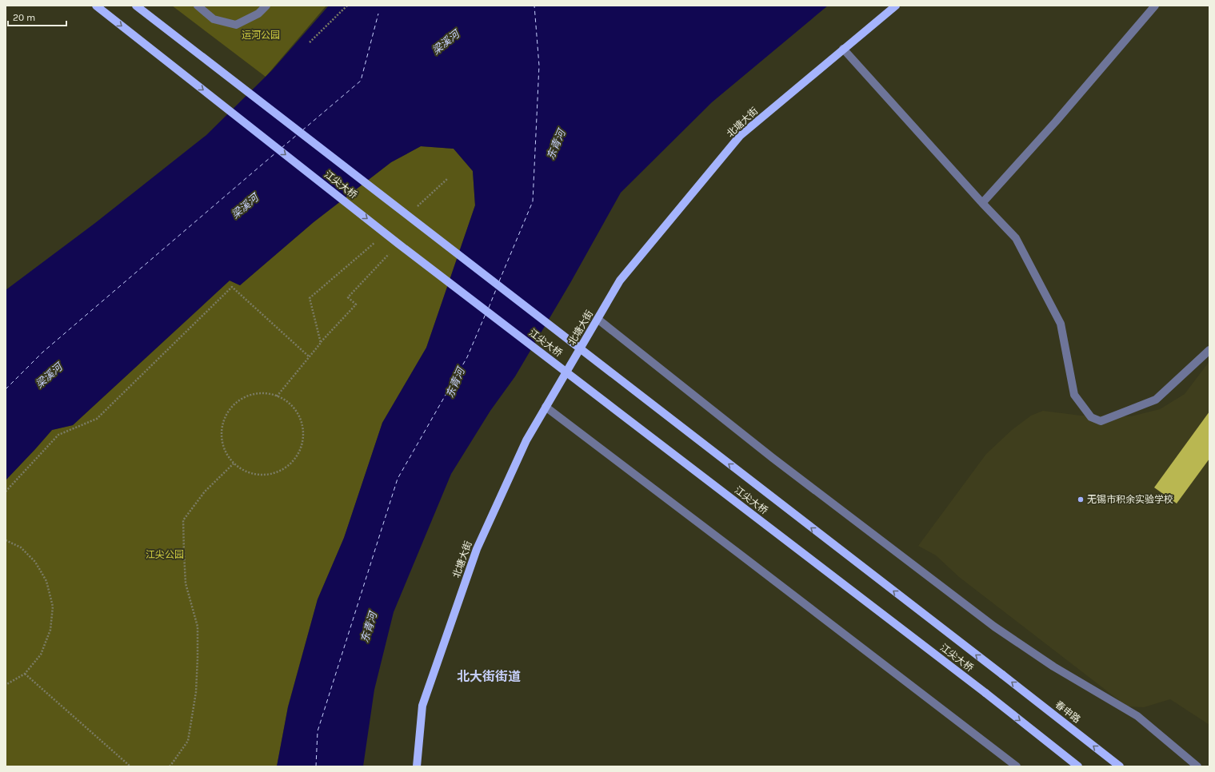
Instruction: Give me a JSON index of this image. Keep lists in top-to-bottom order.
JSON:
{
  "streets": {
    "main road": ["北塘大街", "江尖大桥", "春申路"]
  },
  "crossings": [
    ["江尖大桥", "春申路"]
  ],
  "one_way": ["春申路"],
  "districts": ["北大街街道"],
  "water": ["梁溪河", "东青河"],
  "parks": ["运河公园", "江尖公园"],
  "places": ["无锡市积余实验学校"],
  "scale_bar": "20 m"
}
